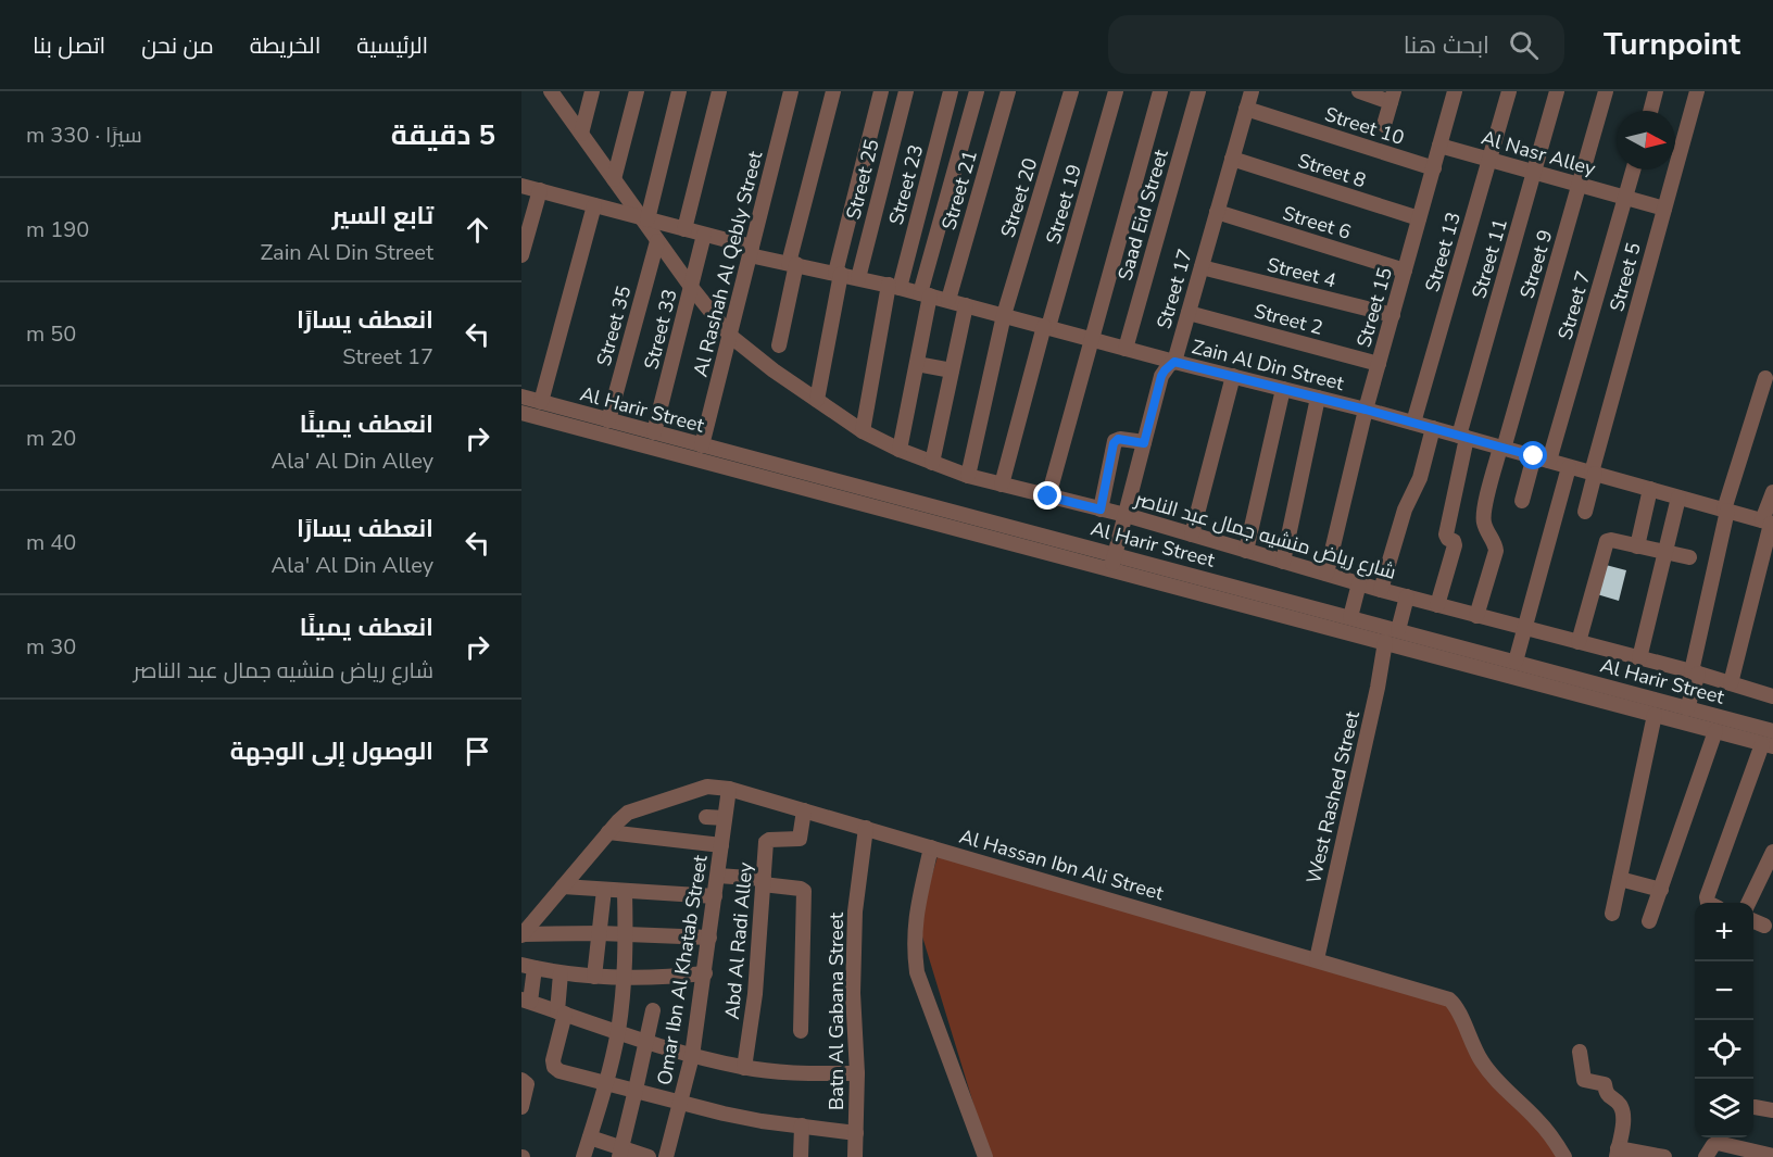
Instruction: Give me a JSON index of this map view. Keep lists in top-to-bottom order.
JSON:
{
  "streets": {
    "street": [
      "Street 10",
      "Al Nasr Alley",
      "Street 8",
      "Street 25",
      "Street 23",
      "Street 21",
      "Street 20",
      "Street 19",
      "Saad Eid Street",
      "Street 6",
      "Street 13",
      "Street 11",
      "Al Rashah Al Qebly Street",
      "Street 9",
      "Street 4",
      "Street 5",
      "Street 17",
      "Street 7",
      "Street 15",
      "Street 2",
      "Street 35",
      "Street 33",
      "Zain Al Din Street",
      "Al Harir Street",
      "شارع رياض منشيه جمال عبد الناصر",
      "West Rashed Street",
      "Al Hassan Ibn Ali Street",
      "Abd Al Radi Alley",
      "Omar Ibn Al Khatab Street",
      "Batn Al Gabana Street"
    ]
  },
  "crossings": [
    ["Street 10", "Street 17"],
    ["Street 10", "Street 15"],
    ["Al Nasr Alley", "Street 13"],
    ["Al Nasr Alley", "Street 11"],
    ["Al Nasr Alley", "Street 9"],
    ["Al Nasr Alley", "Street 5"],
    ["Al Nasr Alley", "Street 7"],
    ["Al Nasr Alley", "Street 15"],
    ["Street 8", "Street 17"],
    ["Street 8", "Street 15"],
    ["Street 25", "Zain Al Din Street"],
    ["Street 23", "Zain Al Din Street"],
    ["Street 23", "شارع رياض منشيه جمال عبد الناصر"],
    ["Street 21", "Zain Al Din Street"],
    ["Street 20", "Zain Al Din Street"],
    ["Street 20", "شارع رياض منشيه جمال عبد الناصر"],
    ["Street 19", "Zain Al Din Street"],
    ["Street 19", "شارع رياض منشيه جمال عبد الناصر"],
    ["Saad Eid Street", "Zain Al Din Street"],
    ["Street 6", "Street 17"],
    ["Street 6", "Street 15"],
    ["Street 13", "Zain Al Din Street"],
    ["Street 11", "Zain Al Din Street"],
    ["Street 11", "شارع رياض منشيه جمال عبد الناصر"],
    ["Al Rashah Al Qebly Street", "Zain Al Din Street"],
    ["Al Rashah Al Qebly Street", "Al Harir Street"],
    ["Al Rashah Al Qebly Street", "شارع رياض منشيه جمال عبد الناصر"],
    ["Street 9", "Zain Al Din Street"],
    ["Street 4", "Street 17"],
    ["Street 4", "Street 15"],
    ["Street 5", "Zain Al Din Street"],
    ["Street 17", "Street 2"],
    ["Street 17", "Zain Al Din Street"],
    ["Street 17", "Al Harir Street"],
    ["Street 17", "شارع رياض منشيه جمال عبد الناصر"],
    ["Street 7", "Zain Al Din Street"],
    ["Street 15", "Street 2"],
    ["Street 15", "Zain Al Din Street"],
    ["Street 15", "شارع رياض منشيه جمال عبد الناصر"],
    ["Street 35", "Al Harir Street"],
    ["Street 35", "شارع رياض منشيه جمال عبد الناصر"],
    ["Street 33", "Zain Al Din Street"],
    ["Street 33", "Al Harir Street"],
    ["Street 33", "شارع رياض منشيه جمال عبد الناصر"],
    ["Zain Al Din Street", "شارع رياض منشيه جمال عبد الناصر"],
    ["Al Harir Street", "West Rashed Street"],
    ["West Rashed Street", "Al Hassan Ibn Ali Street"],
    ["Al Hassan Ibn Ali Street", "Abd Al Radi Alley"],
    ["Al Hassan Ibn Ali Street", "Omar Ibn Al Khatab Street"],
    ["Al Hassan Ibn Ali Street", "Batn Al Gabana Street"]
  ],
  "north": "right",
  "page": {
    "header": "Turnpoint",
    "search": "ابحث هنا",
    "nav": [
      "الرئيسية",
      "الخريطة",
      "من نحن",
      "اتصل بنا"
    ],
    "heading": ["5 دقيقة", "سيرًا · 330 m"],
    "list": [
      ["تابع السير", "Zain Al Din Street", "190 m"],
      ["انعطف يسارًا", "Street 17", "50 m"],
      ["انعطف يمينًا", "Ala' Al Din Alley", "20 m"],
      ["انعطف يسارًا", "Ala' Al Din Alley", "40 m"],
      ["انعطف يمينًا", "شارع رياض منشيه جمال عبد الناصر", "30 m"],
      "الوصول إلى الوجهة"
    ],
    "map_buttons": ["+", "−"]
  }
}
